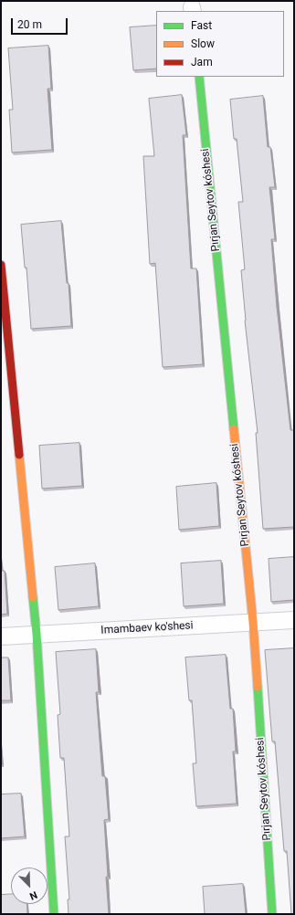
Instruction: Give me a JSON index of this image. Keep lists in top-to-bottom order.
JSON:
{
  "streets": {
    "street": ["Pırjan Seytov kóshesi", "Imambaev ko'shesi"]
  },
  "crossings": [
    ["Pırjan Seytov kóshesi", "Imambaev ko'shesi"]
  ],
  "legend": ["Fast", "Slow", "Jam"],
  "scale_bar": "20 m",
  "north": "bottom right"
}
